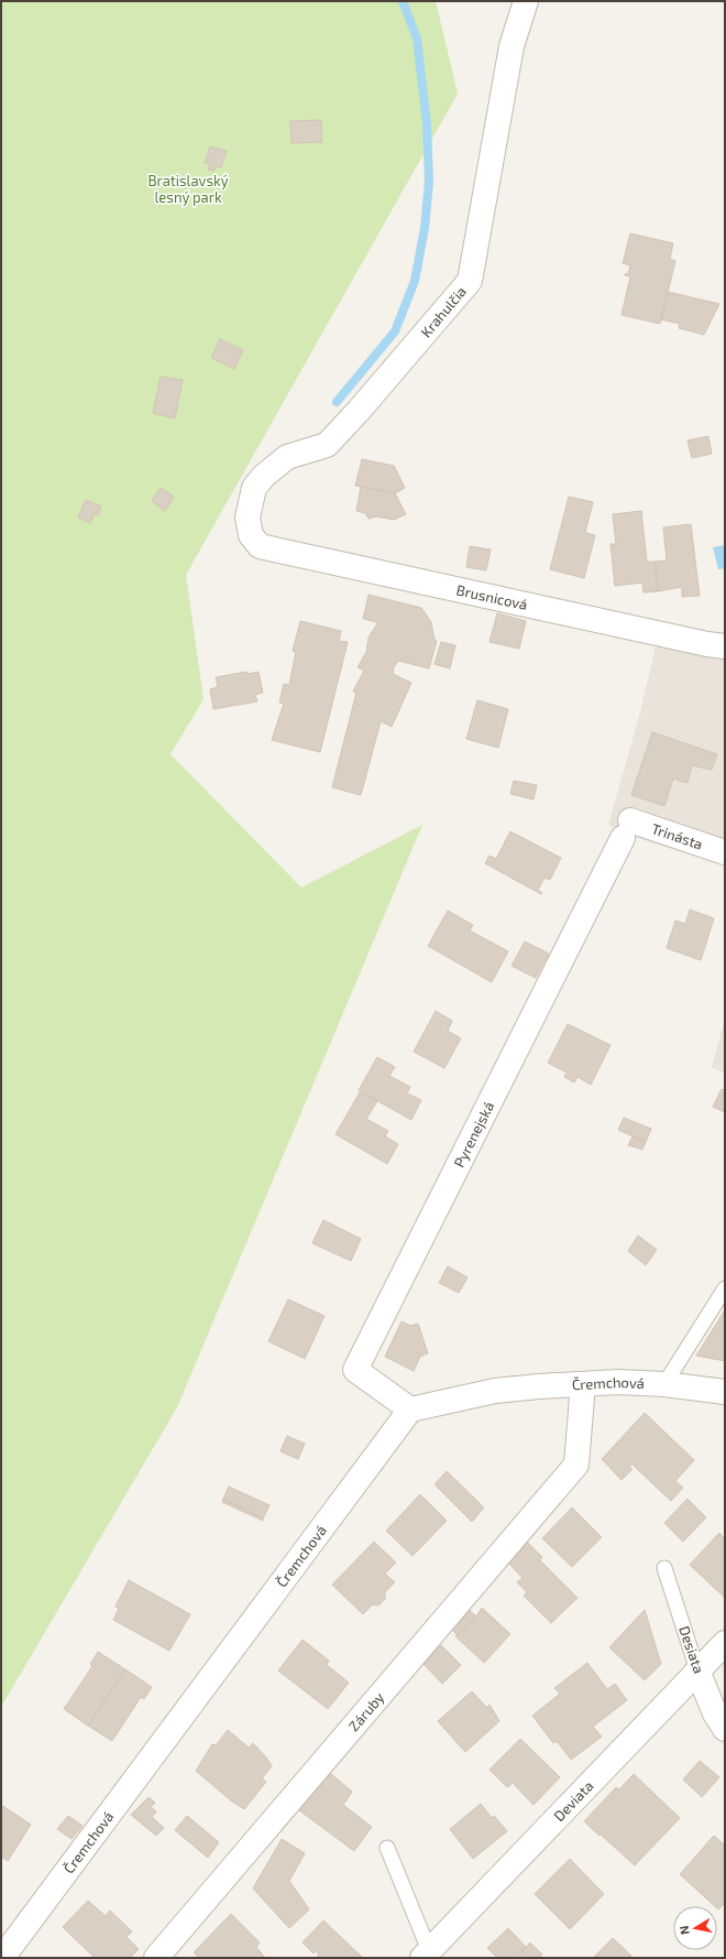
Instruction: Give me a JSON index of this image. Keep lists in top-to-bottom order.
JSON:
{
  "streets": {
    "street": [
      "Krahulčia",
      "Brusnicová",
      "Trinásta",
      "Pyrenejská",
      "Čremchová",
      "Desiata",
      "Záruby",
      "Deviata"
    ]
  },
  "crossings": [
    ["Krahulčia", "Brusnicová"],
    ["Trinásta", "Pyrenejská"],
    ["Pyrenejská", "Čremchová"],
    ["Čremchová", "Záruby"],
    ["Desiata", "Deviata"]
  ],
  "parks": ["Bratislavský lesný park"],
  "north": "left"
}
